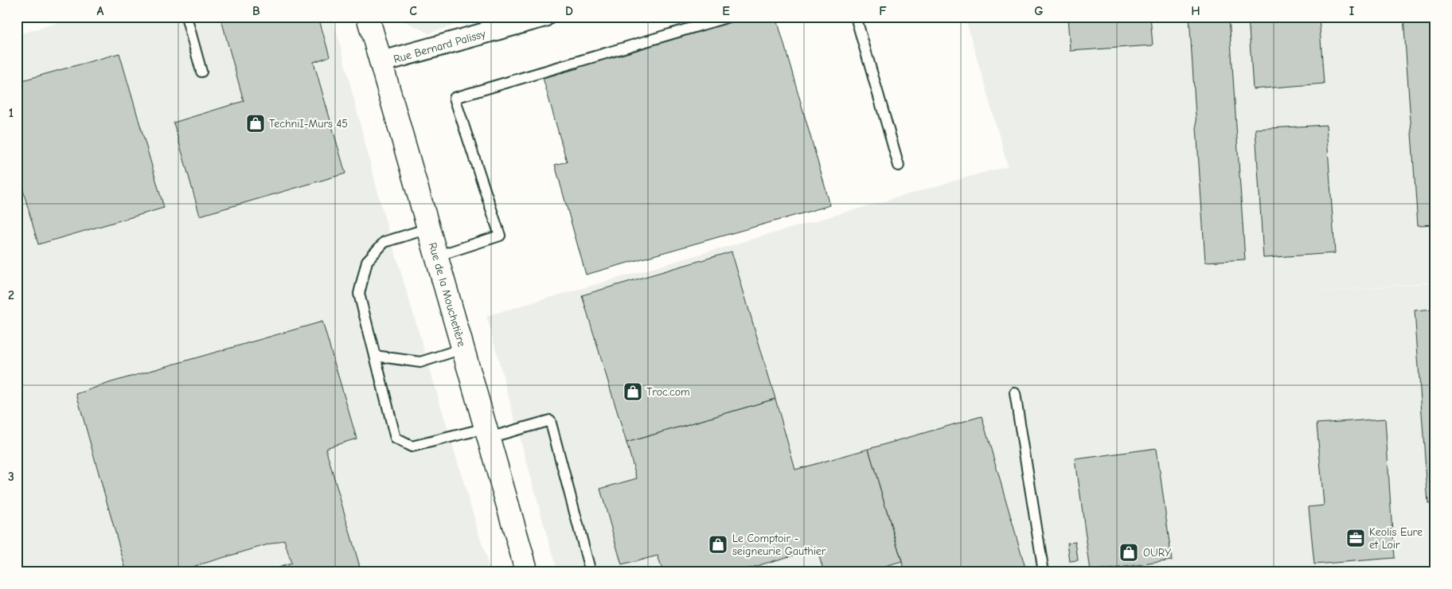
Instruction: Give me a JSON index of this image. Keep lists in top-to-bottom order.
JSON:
{
  "streets": {
    "street": ["Rue Bernard Palissy", "Rue de la Mouchetière"]
  },
  "crossings": [
    ["Rue Bernard Palissy", "Rue de la Mouchetière"]
  ],
  "places": {
    "shop": [
      "TechniI-Murs 45",
      "Troc.com",
      "Le Comptoir - seigneurie Gauthier",
      "OURY"
    ],
    "office": ["Keolis Eure et Loir"]
  },
  "grid": {
    "columns": [
      "A",
      "B",
      "C",
      "D",
      "E",
      "F",
      "G",
      "H",
      "I"
    ],
    "rows": ["1", "2", "3"]
  }
}
